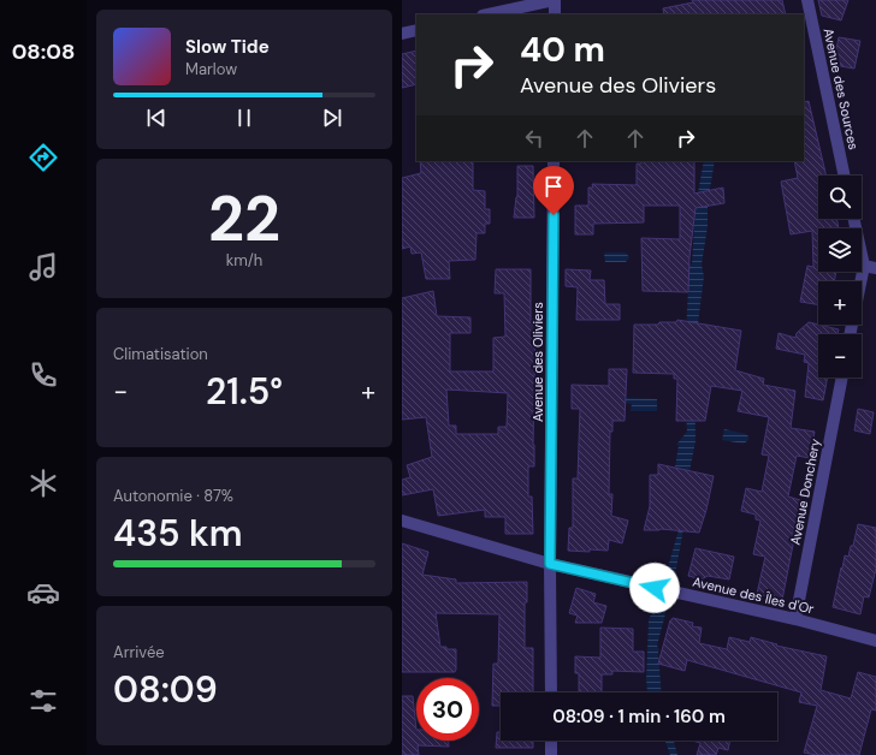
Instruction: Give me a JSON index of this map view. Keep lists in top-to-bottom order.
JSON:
{
  "streets": {
    "street": [
      "Avenue des Sources",
      "Avenue des Oliviers",
      "Avenue Donchery",
      "Avenue des Îles d'Or"
    ]
  },
  "crossings": [
    ["Avenue des Oliviers", "Avenue des Îles d'Or"],
    ["Avenue Donchery", "Avenue des Îles d'Or"]
  ],
  "page": {
    "tabs": "08:08",
    "turn": ["40 m", "Avenue des Oliviers"],
    "song": ["Slow Tide", "Marlow"],
    "tile": [
      ["22", "km/h"],
      "Climatisation",
      ["Autonomie · 87%", "435 km"],
      ["Arrivée", "08:09"]
    ],
    "map_buttons": ["+", "−"],
    "heat": ["−", "21.5°", "+"],
    "limit": "30",
    "trip": "08:09 · 1 min · 160 m"
  }
}
